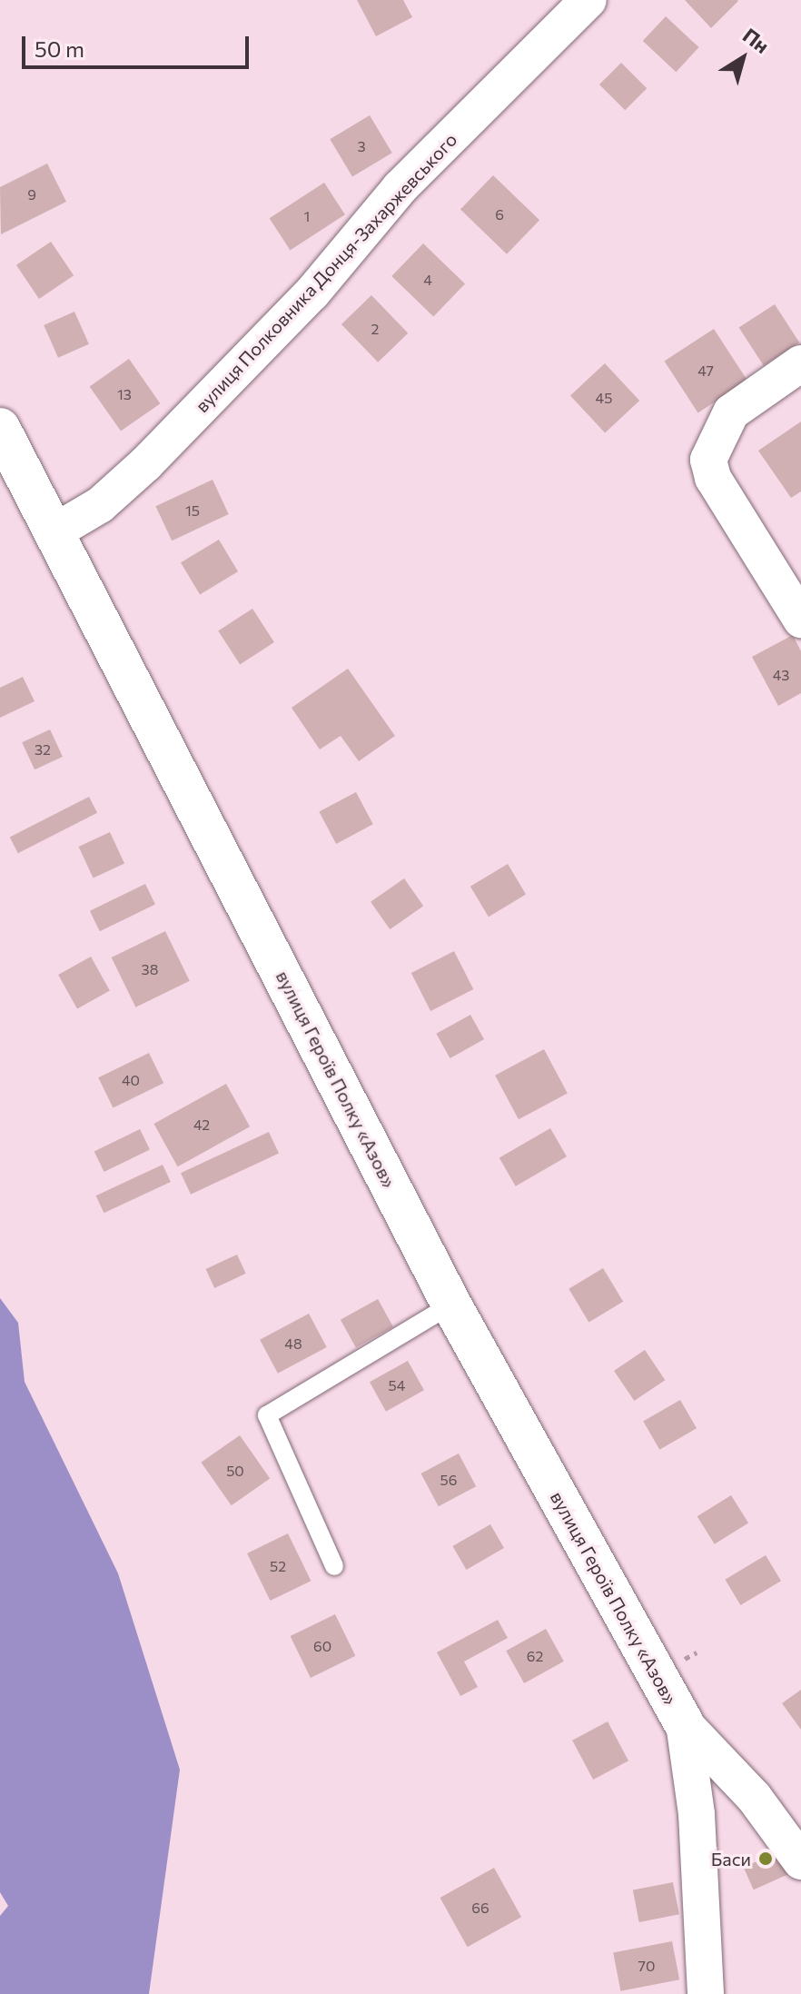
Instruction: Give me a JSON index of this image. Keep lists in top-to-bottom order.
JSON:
{
  "streets": {
    "main road": ["вулиця Героїв Полку «Азов»"],
    "street": ["вулиця Полковника Донця-Захаржевського"]
  },
  "crossings": [
    ["вулиця Полковника Донця-Захаржевського", "вулиця Героїв Полку «Азов»"]
  ],
  "places": ["Баси"],
  "house_numbers": [
    "3",
    "9",
    "6",
    "1",
    "4",
    "2",
    "47",
    "13",
    "45",
    "15",
    "43",
    "32",
    "38",
    "40",
    "42",
    "48",
    "54",
    "50",
    "56",
    "52",
    "60",
    "62",
    "66",
    "70"
  ],
  "scale_bar": "50 m",
  "north": "top right"
}
